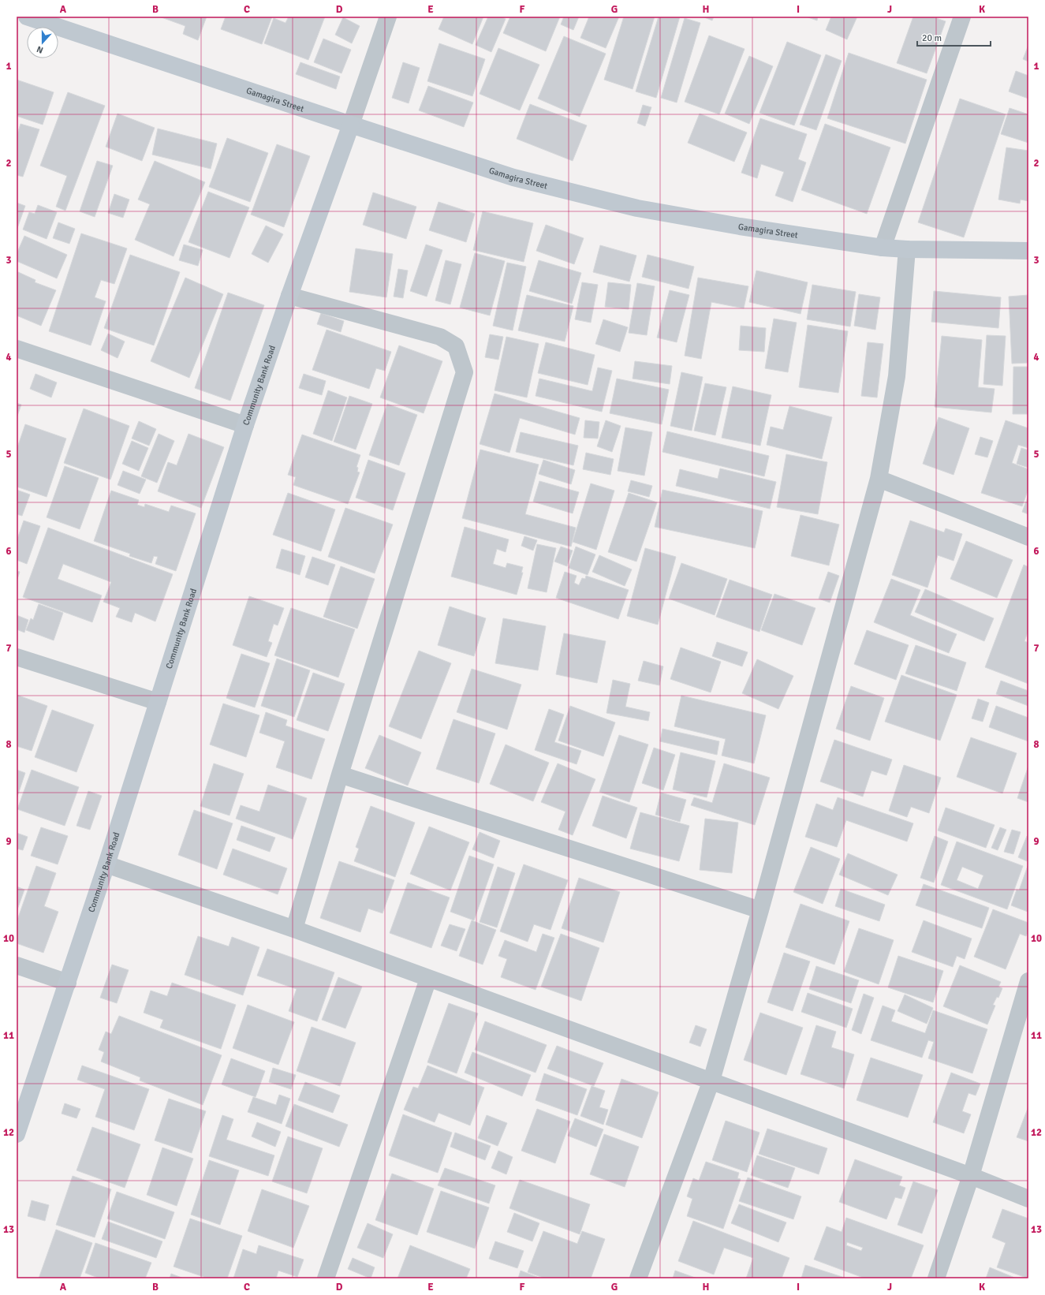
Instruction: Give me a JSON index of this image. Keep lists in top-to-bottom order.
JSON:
{
  "streets": {
    "street": ["Gamagira Street", "Community Bank Road"]
  },
  "crossings": [
    ["Gamagira Street", "Community Bank Road"]
  ],
  "scale_bar": "20 m",
  "north": "bottom",
  "grid": {
    "columns": [
      "A",
      "B",
      "C",
      "D",
      "E",
      "F",
      "G",
      "H",
      "I",
      "J",
      "K"
    ],
    "rows": [
      "1",
      "2",
      "3",
      "4",
      "5",
      "6",
      "7",
      "8",
      "9",
      "10",
      "11",
      "12",
      "13"
    ]
  }
}
